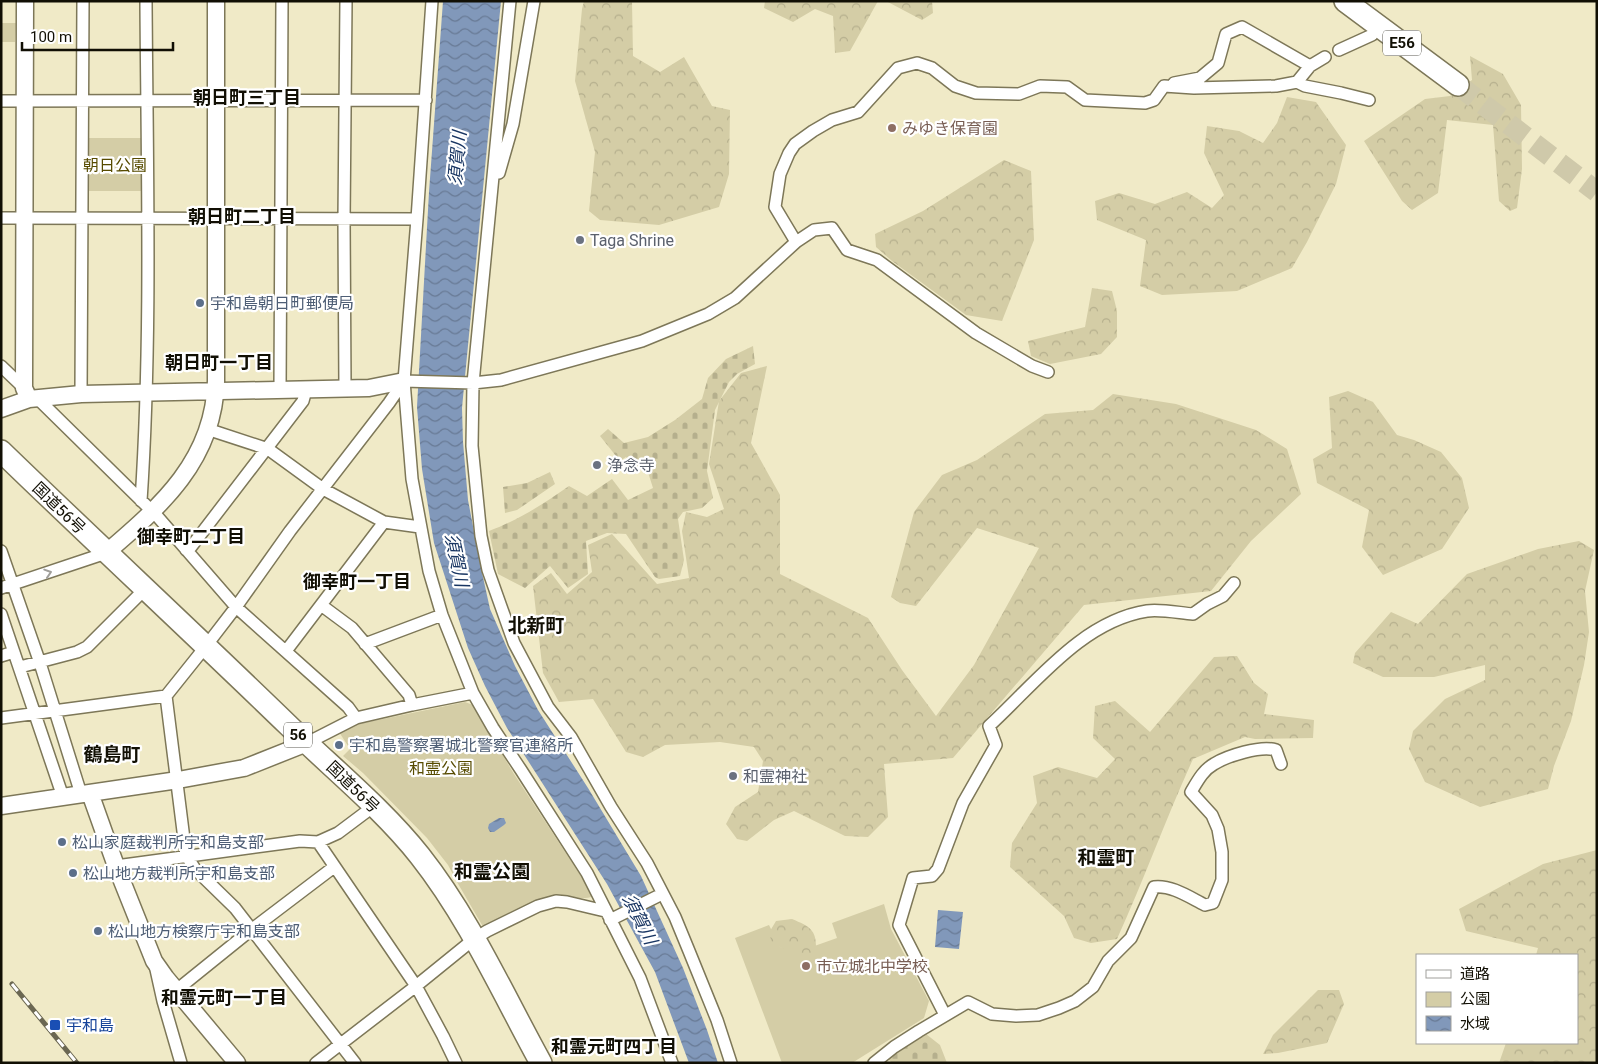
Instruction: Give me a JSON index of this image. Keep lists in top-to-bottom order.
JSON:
{
  "streets": {
    "highway": ["E56", "国道56号", "56"]
  },
  "districts": [
    "朝日町三丁目",
    "朝日町二丁目",
    "朝日町一丁目",
    "御幸町二丁目",
    "御幸町一丁目",
    "北新町",
    "鶴島町",
    "和霊町",
    "和霊公園",
    "和霊元町一丁目",
    "和霊元町四丁目"
  ],
  "water": ["須賀川"],
  "parks": ["朝日公園", "和霊公園"],
  "places": {
    "other": [
      "みゆき保育園",
      "Taga Shrine",
      "宇和島朝日町郵便局",
      "浄念寺",
      "宇和島警察署城北警察官連絡所",
      "和霊神社",
      "松山家庭裁判所宇和島支部",
      "松山地方裁判所宇和島支部",
      "松山地方検察庁宇和島支部",
      "市立城北中学校"
    ],
    "transit": ["宇和島"]
  },
  "legend": ["道路", "公園", "水域"],
  "scale_bar": "100 m"
}
